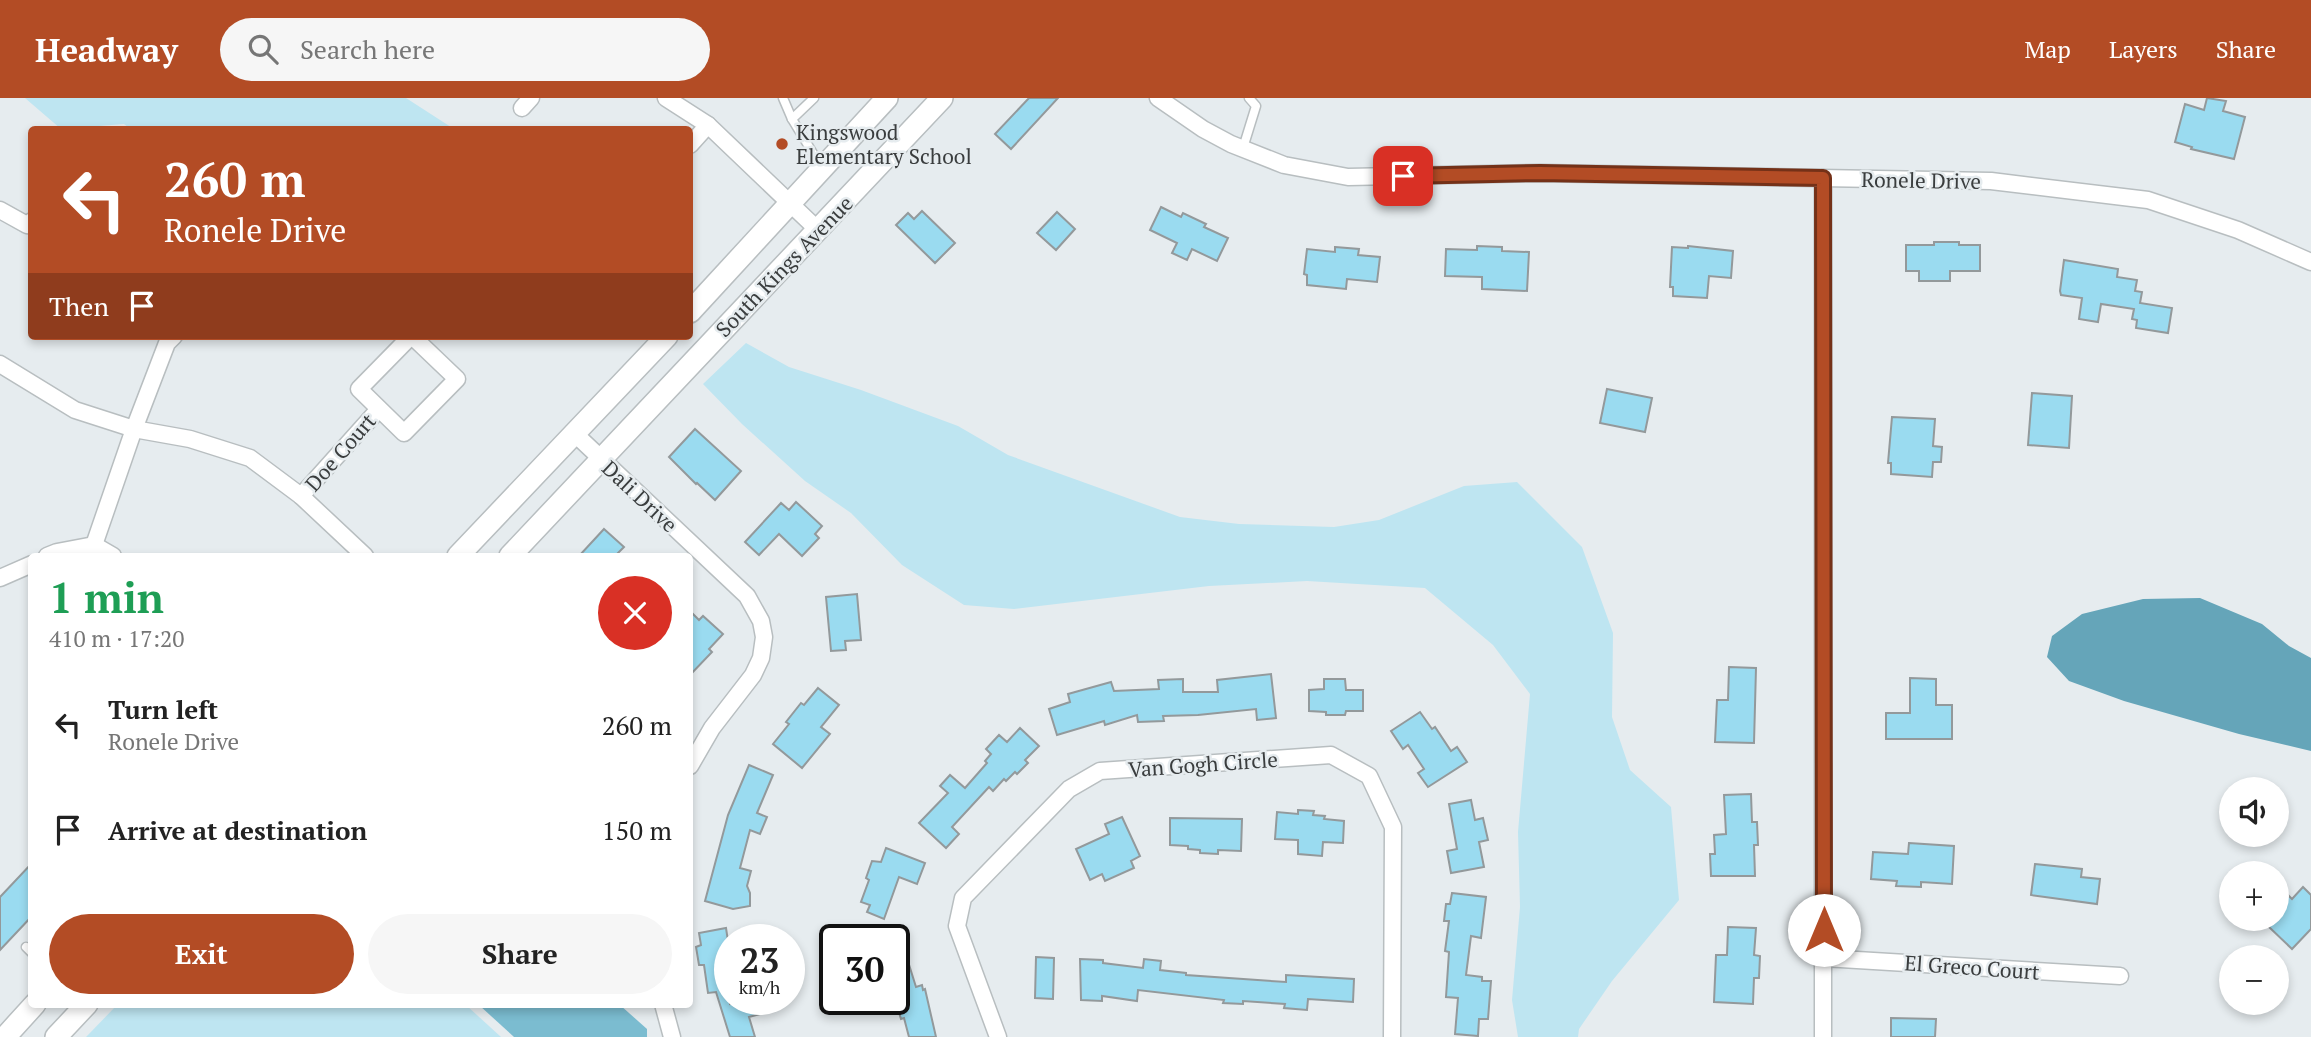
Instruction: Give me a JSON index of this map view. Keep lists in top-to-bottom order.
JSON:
{
  "streets": {
    "main road": ["South Kings Avenue"],
    "street": [
      "Ronele Drive",
      "Doe Court",
      "Dali Drive",
      "Van Gogh Circle",
      "El Greco Court"
    ]
  },
  "crossings": [
    ["South Kings Avenue", "Dali Drive"]
  ],
  "places": ["Kingswood Elementary School"],
  "page": {
    "header": "Headway",
    "search": "Search here",
    "nav": ["Map", "Layers", "Share"],
    "turn": ["260 m", "Ronele Drive"],
    "then": "Then",
    "heading": ["1 min", "410 m · 17:20"],
    "list": [
      {
        "name": "Turn left",
        "note": "Ronele Drive",
        "value": "260 m"
      },
      {
        "name": "Arrive at destination",
        "value": "150 m"
      }
    ],
    "map_buttons": ["+", "−"],
    "buttons": ["Exit", "Share"],
    "speed": "23 km/h",
    "limit": "30"
  }
}
